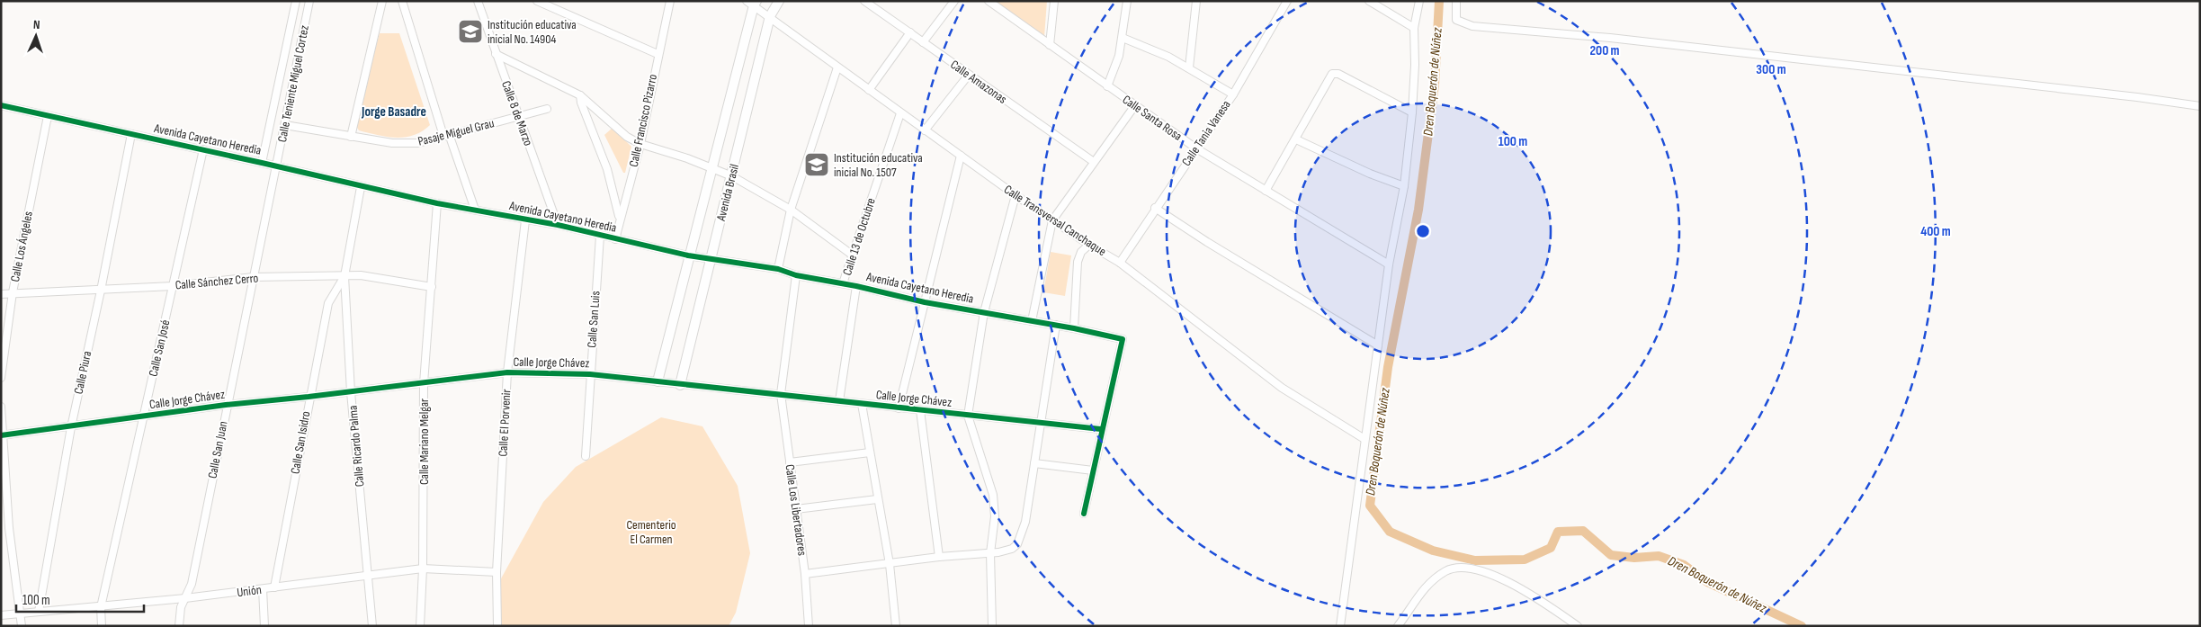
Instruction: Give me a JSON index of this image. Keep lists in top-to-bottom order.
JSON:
{
  "streets": {
    "street": [
      "Calle Amazonas",
      "Calle Teniente Miguel Cortez",
      "Calle 8 de Marzo",
      "Calle Santa Rosa",
      "Calle Francisco Pizarro",
      "Pasaje Miguel Grau",
      "Calle Tania Vanesa",
      "Avenida Cayetano Heredia",
      "Avenida Brasil",
      "Calle Transversal Canchaque",
      "Calle 13 de Octubre",
      "Calle Los Ángeles",
      "Calle Sánchez Cerro",
      "Calle San Luis",
      "Calle San José",
      "Calle Jorge Chávez",
      "Calle Piura",
      "Calle El Porvenir",
      "Calle Mariano Melgar",
      "Calle San Isidro",
      "Calle Ricardo Palma",
      "Calle San Juan",
      "Calle Los Libertadores",
      "Unión"
    ]
  },
  "crossings": [
    ["Calle Teniente Miguel Cortez", "Pasaje Miguel Grau"],
    ["Calle Teniente Miguel Cortez", "Avenida Cayetano Heredia"],
    ["Calle Teniente Miguel Cortez", "Calle San Juan"],
    ["Calle 8 de Marzo", "Pasaje Miguel Grau"],
    ["Calle 8 de Marzo", "Avenida Cayetano Heredia"],
    ["Calle Santa Rosa", "Calle Tania Vanesa"],
    ["Calle Francisco Pizarro", "Avenida Cayetano Heredia"],
    ["Calle Tania Vanesa", "Calle Transversal Canchaque"],
    ["Avenida Cayetano Heredia", "Avenida Brasil"],
    ["Avenida Cayetano Heredia", "Calle 13 de Octubre"],
    ["Avenida Cayetano Heredia", "Calle Los Ángeles"],
    ["Avenida Cayetano Heredia", "Calle San Luis"],
    ["Avenida Cayetano Heredia", "Calle San José"],
    ["Avenida Cayetano Heredia", "Calle Jorge Chávez"],
    ["Avenida Cayetano Heredia", "Calle Piura"],
    ["Avenida Cayetano Heredia", "Calle El Porvenir"],
    ["Avenida Cayetano Heredia", "Calle Mariano Melgar"],
    ["Avenida Cayetano Heredia", "Calle Ricardo Palma"],
    ["Avenida Cayetano Heredia", "Calle San Juan"],
    ["Avenida Cayetano Heredia", "Calle Los Libertadores"],
    ["Avenida Brasil", "Calle Transversal Canchaque"],
    ["Avenida Brasil", "Calle Jorge Chávez"],
    ["Calle Transversal Canchaque", "Calle 13 de Octubre"],
    ["Calle Los Ángeles", "Calle Sánchez Cerro"],
    ["Calle Sánchez Cerro", "Calle San José"],
    ["Calle Sánchez Cerro", "Calle Piura"],
    ["Calle Sánchez Cerro", "Calle Mariano Melgar"],
    ["Calle Sánchez Cerro", "Calle San Isidro"],
    ["Calle Sánchez Cerro", "Calle Ricardo Palma"],
    ["Calle Sánchez Cerro", "Calle San Juan"],
    ["Calle San Luis", "Calle Jorge Chávez"],
    ["Calle San José", "Calle Jorge Chávez"],
    ["Calle San José", "Unión"],
    ["Calle Jorge Chávez", "Calle Piura"],
    ["Calle Jorge Chávez", "Calle El Porvenir"],
    ["Calle Jorge Chávez", "Calle Mariano Melgar"],
    ["Calle Jorge Chávez", "Calle San Isidro"],
    ["Calle Jorge Chávez", "Calle Ricardo Palma"],
    ["Calle Jorge Chávez", "Calle San Juan"],
    ["Calle Jorge Chávez", "Calle Los Libertadores"],
    ["Calle Piura", "Unión"],
    ["Calle El Porvenir", "Unión"],
    ["Calle Mariano Melgar", "Unión"],
    ["Calle San Isidro", "Calle Ricardo Palma"],
    ["Calle San Isidro", "Unión"],
    ["Calle Ricardo Palma", "Unión"],
    ["Calle San Juan", "Unión"]
  ],
  "districts": ["Jorge Basadre"],
  "water": ["Dren Boquerón de Núñez"],
  "parks": ["Cementerio El Carmen"],
  "places": {
    "school or university": ["Institución educativa inicial No. 14904", "Institución educativa inicial No. 1507"]
  },
  "scale_bar": "100 m",
  "north": "top",
  "rings": [
    "200 m",
    "300 m",
    "100 m",
    "400 m"
  ]
}
